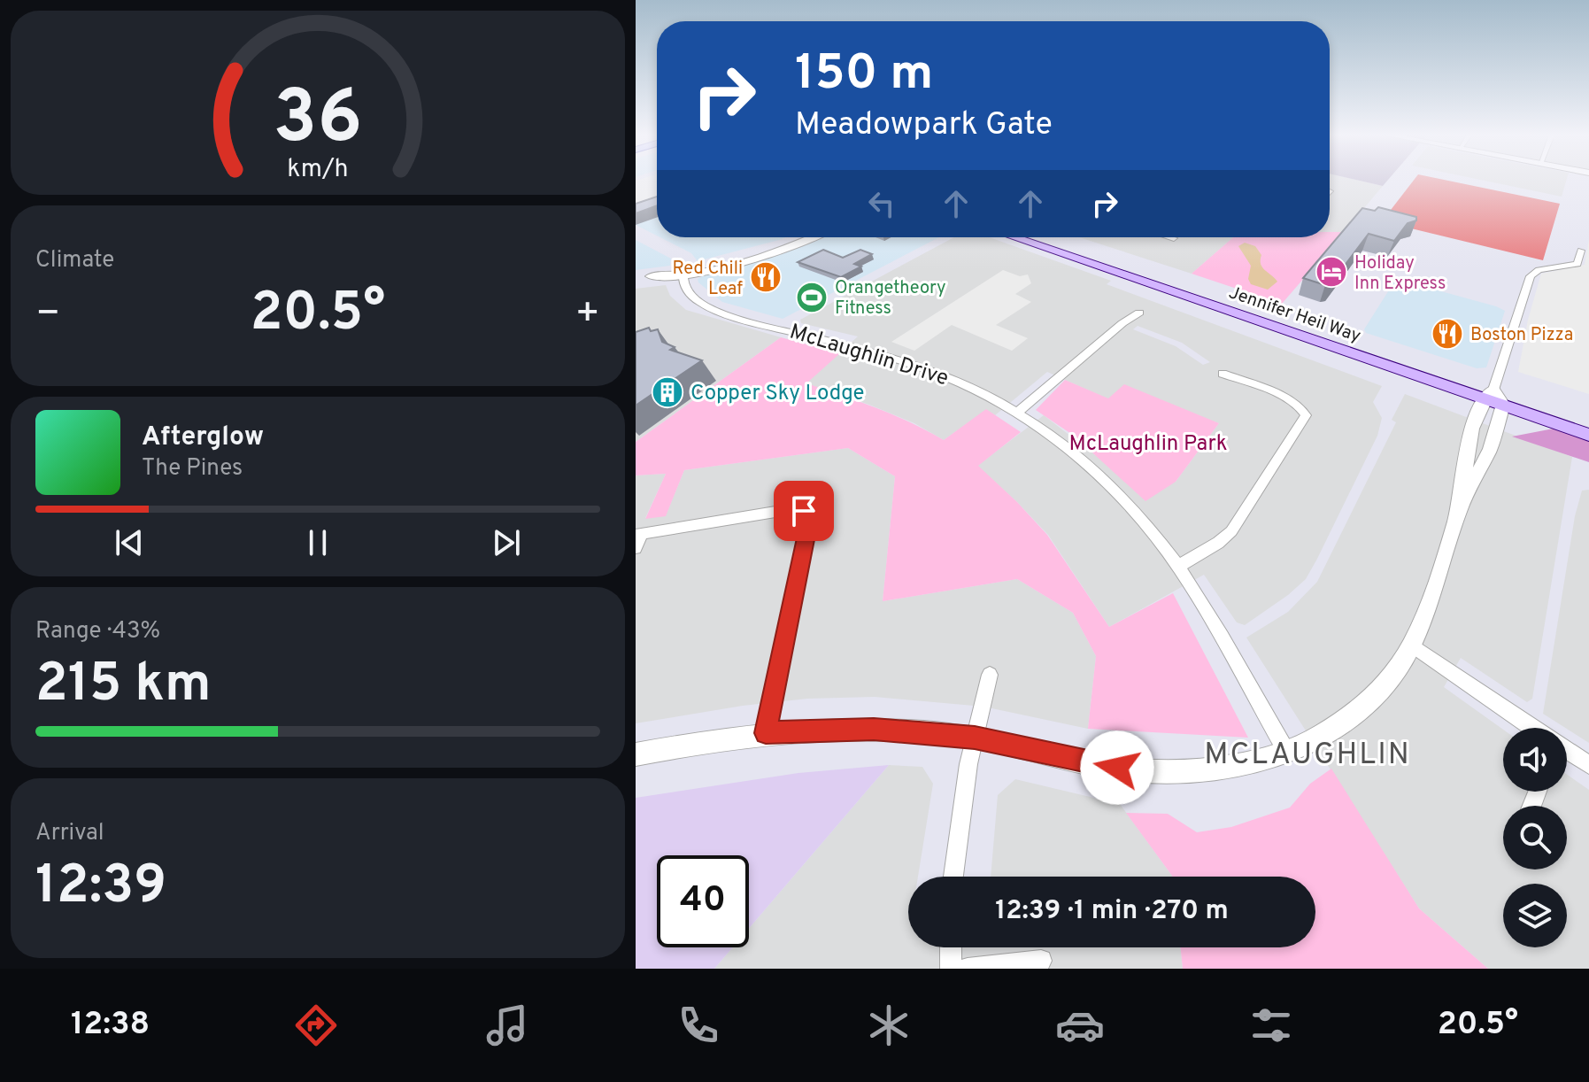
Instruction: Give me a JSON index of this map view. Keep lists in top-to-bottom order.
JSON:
{
  "streets": {
    "main road": ["Jennifer Heil Way"],
    "street": ["McLaughlin Drive"]
  },
  "districts": ["MCLAUGHLIN"],
  "parks": ["McLaughlin Park"],
  "places": {
    "hotel": ["Holiday Inn Express"],
    "restaurant": ["Red Chili Leaf", "Boston Pizza"],
    "sports": ["Orangetheory Fitness"],
    "building": ["Copper Sky Lodge"]
  },
  "page": {
    "turn": ["150 m", "Meadowpark Gate"],
    "tile": [
      "Climate",
      ["Range · 43%", "215 km"],
      ["Arrival", "12:39"]
    ],
    "heat": ["−", "20.5°", "+"],
    "song": ["Afterglow", "The Pines"],
    "limit": "40",
    "trip": "12:39 · 1 min · 270 m",
    "tabs": ["12:38", "20.5°"],
    "gauge": ["36", "km/h"]
  }
}
